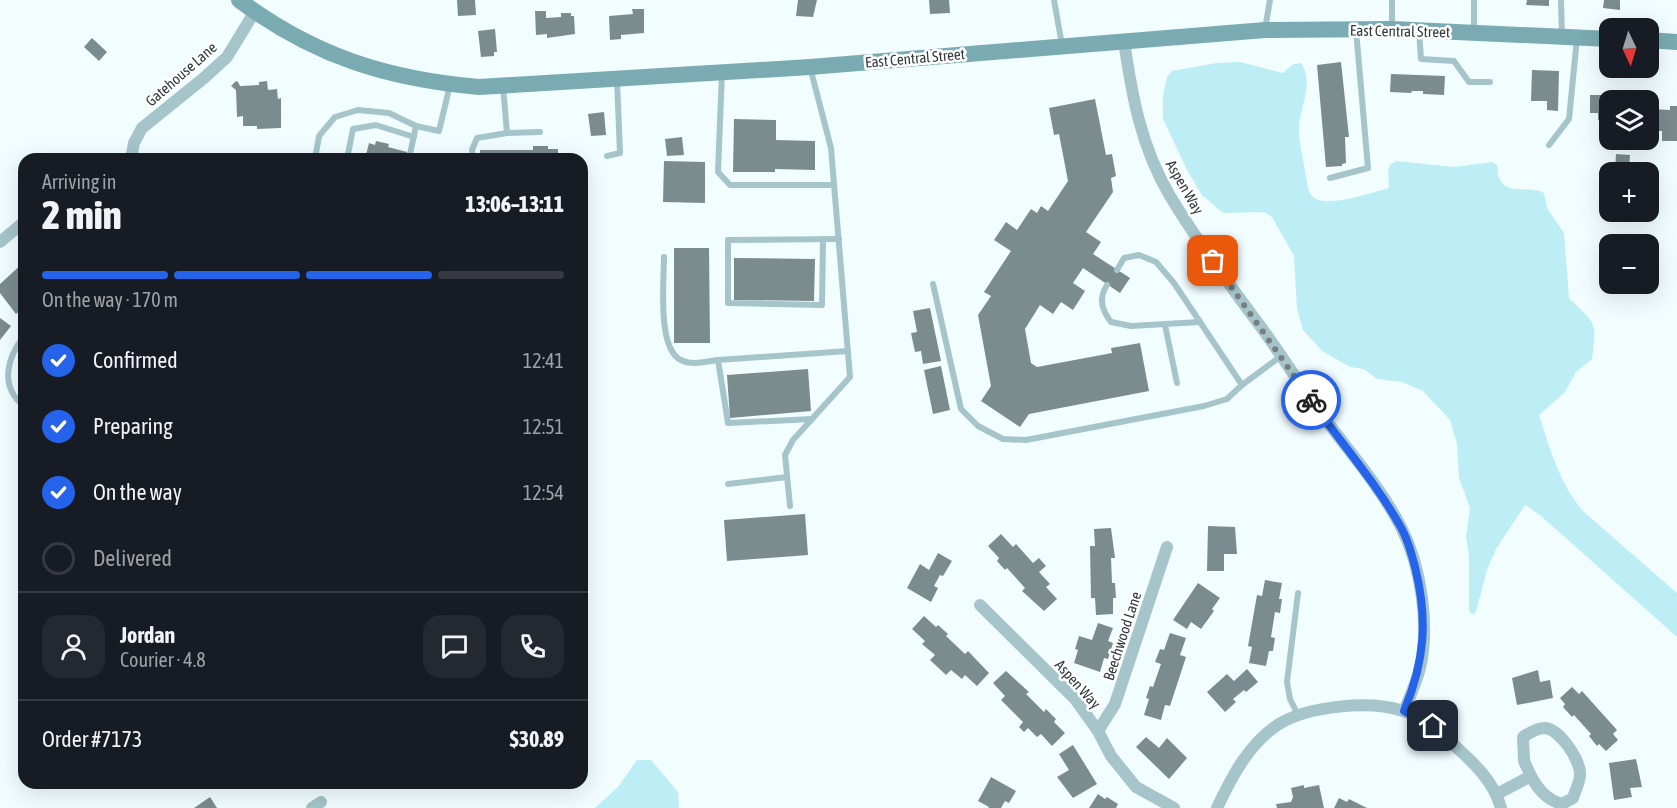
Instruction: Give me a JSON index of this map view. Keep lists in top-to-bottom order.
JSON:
{
  "streets": {
    "main road": ["East Central Street"],
    "street": ["Gatehouse Lane", "Aspen Way", "Beechwood Lane"]
  },
  "crossings": [
    ["East Central Street", "Gatehouse Lane"],
    ["East Central Street", "Aspen Way"],
    ["Aspen Way", "Beechwood Lane"]
  ],
  "north": "bottom",
  "page": {
    "map_buttons": ["+", "−"],
    "heading": ["2 min", "Arriving in", "13:06–13:11"],
    "panel": [
      "Jordan",
      "Courier · 4.8",
      "Order #7173",
      "$30.89"
    ],
    "bar": "On the way · 170 m",
    "list": [
      ["Confirmed", "12:41"],
      ["Preparing", "12:51"],
      ["On the way", "12:54"],
      "Delivered"
    ]
  }
}
